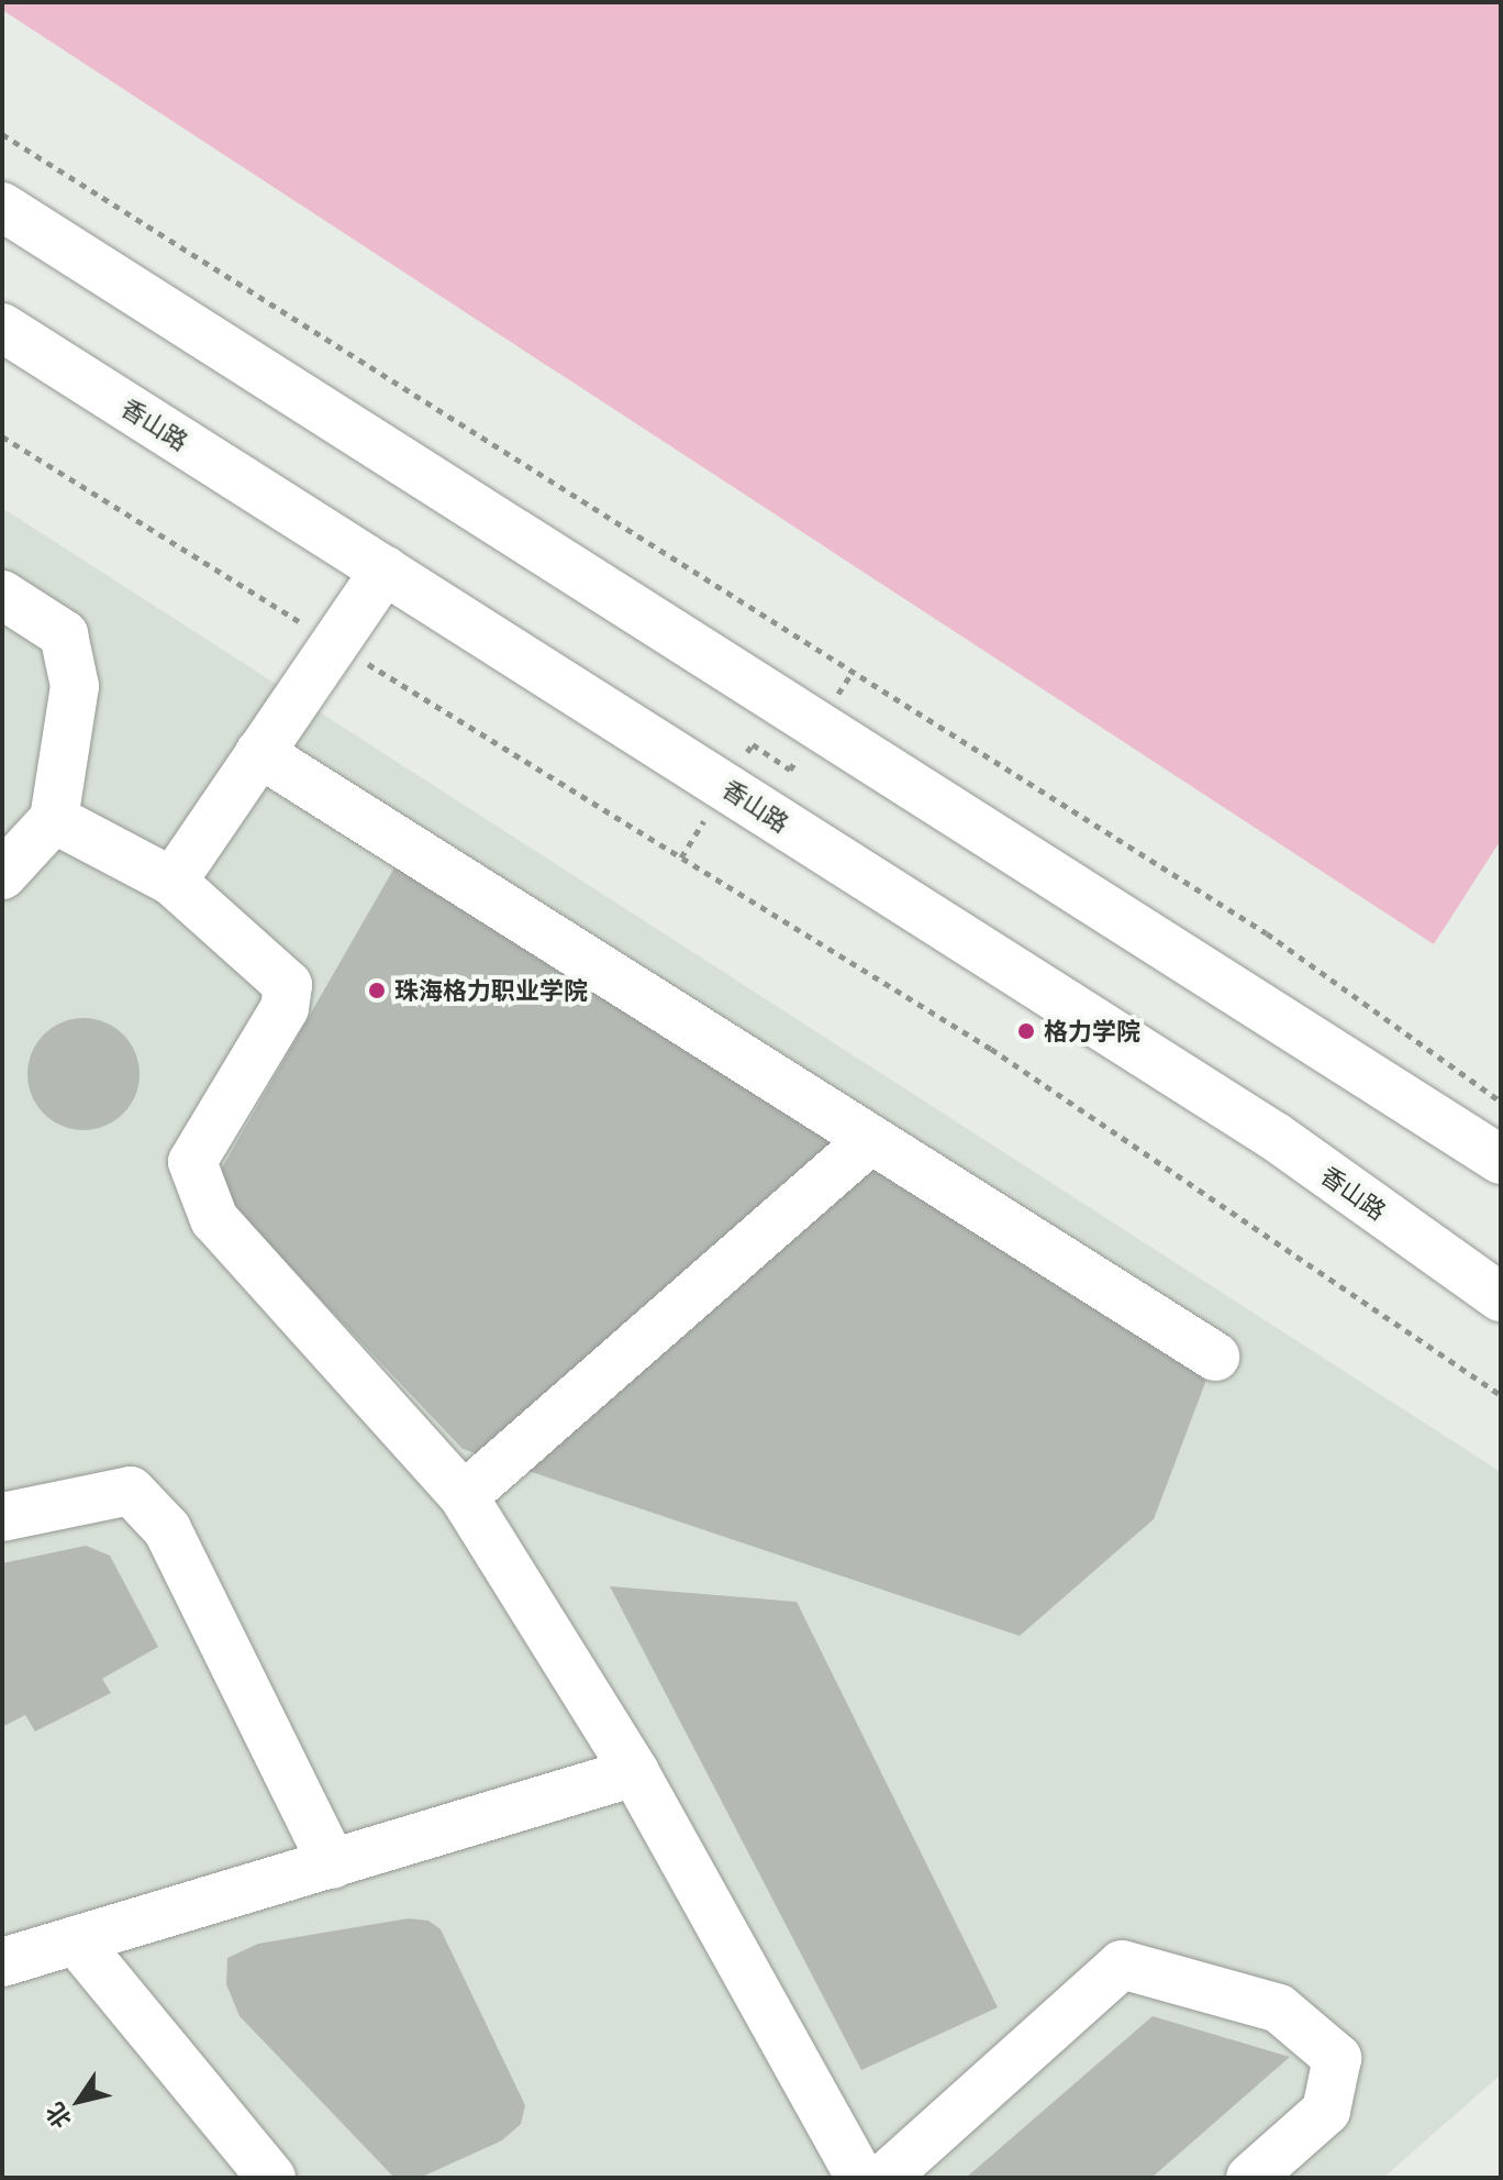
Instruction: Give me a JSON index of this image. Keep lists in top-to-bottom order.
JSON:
{
  "streets": {
    "main road": ["香山路"]
  },
  "places": ["珠海格力职业学院", "格力学院"],
  "north": "bottom left"
}
